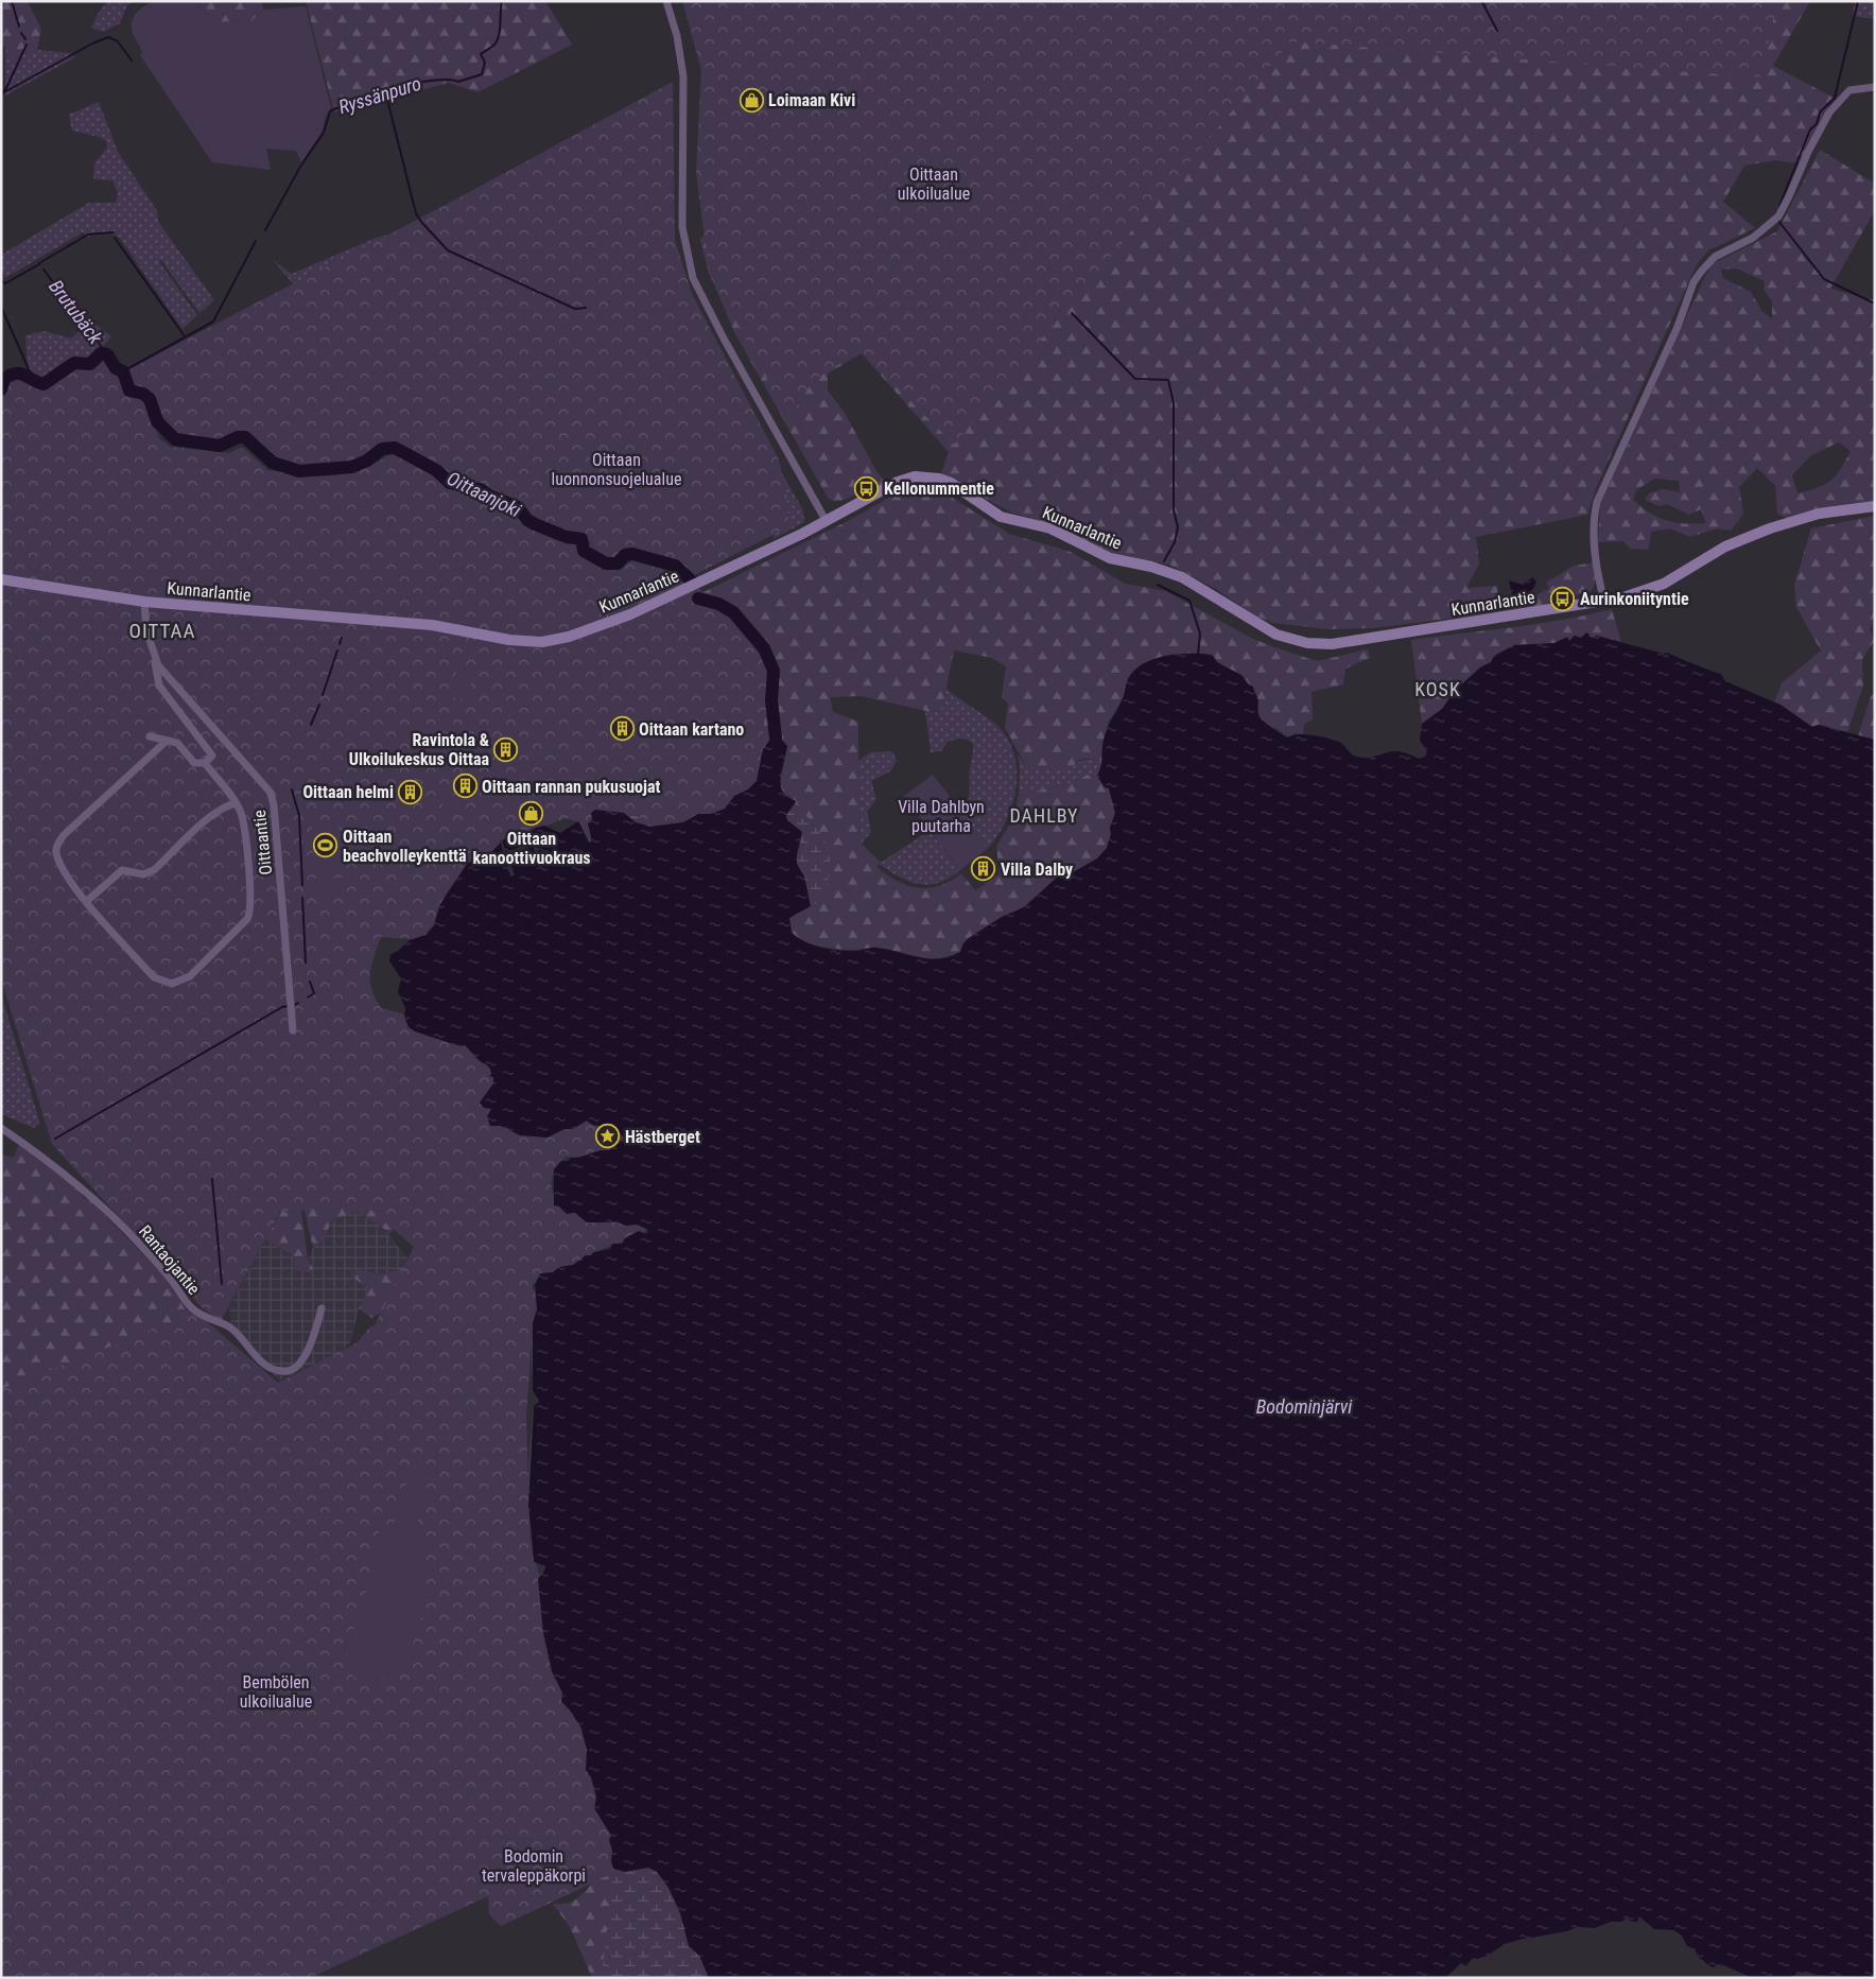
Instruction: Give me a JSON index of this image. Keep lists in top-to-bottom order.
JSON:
{
  "streets": {
    "main road": ["Kunnarlantie"],
    "street": ["Oittaantie", "Rantaojantie"]
  },
  "crossings": [
    ["Kunnarlantie", "Oittaantie"]
  ],
  "districts": ["OITTAA", "KOSK", "DAHLBY"],
  "water": [
    "Ryssänpuro",
    "Brutubäck",
    "Oittaanjoki",
    "Bodominjärvi"
  ],
  "parks": [
    "Oittaan ulkoilualue",
    "Oittaan luonnonsuojelualue",
    "Villa Dahlbyn puutarha",
    "Bembölen ulkoilualue",
    "Bodomin tervaleppäkorpi"
  ],
  "places": {
    "shop": ["Loimaan Kivi", "Oittaan kanoottivuokraus"],
    "bus stop": ["Kellonummentie", "Aurinkoniityntie"],
    "building": [
      "Oittaan kartano",
      "Ravintola & Ulkoilukeskus Oittaa",
      "Oittaan rannan pukusuojat",
      "Oittaan helmi",
      "Villa Dalby"
    ],
    "sports": ["Oittaan beachvolleykenttä"],
    "place": ["Hästberget"]
  }
}
